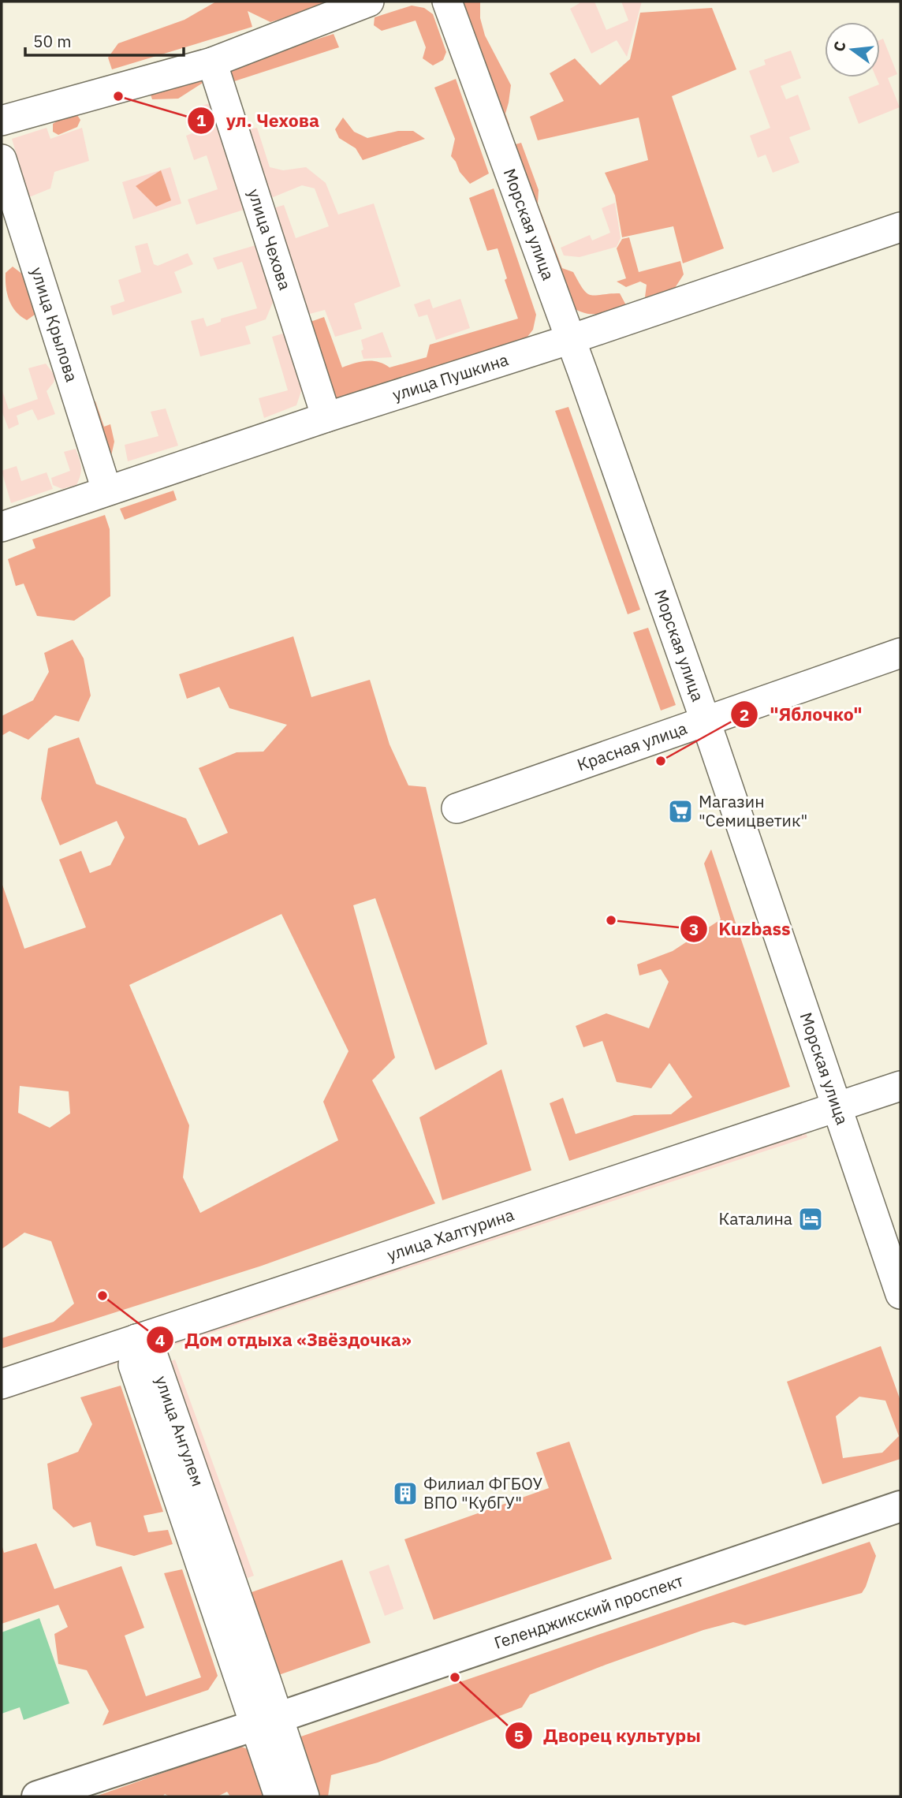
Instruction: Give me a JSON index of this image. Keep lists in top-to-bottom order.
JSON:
{
  "streets": {
    "main road": ["Геленджикский проспект"],
    "street": [
      "Морская улица",
      "улица Чехова",
      "улица Крылова",
      "улица Пушкина",
      "Красная улица",
      "улица Халтурина",
      "улица Ангулем"
    ]
  },
  "crossings": [
    ["Морская улица", "улица Пушкина"],
    ["Морская улица", "Красная улица"],
    ["Морская улица", "улица Халтурина"],
    ["улица Чехова", "улица Пушкина"],
    ["улица Крылова", "улица Пушкина"],
    ["улица Халтурина", "улица Ангулем"],
    ["улица Ангулем", "Геленджикский проспект"]
  ],
  "places": {
    "other": [
      "ул. Чехова",
      "\"Яблочко\"",
      "Kuzbass",
      "Дом отдыха «Звёздочка»",
      "Дворец культуры"
    ],
    "supermarket": ["Магазин \"Семицветик\""],
    "hotel": ["Каталина"],
    "building": ["Филиал ФГБОУ ВПО \"КубГУ\""]
  },
  "scale_bar": "50 m",
  "north": "left"
}
